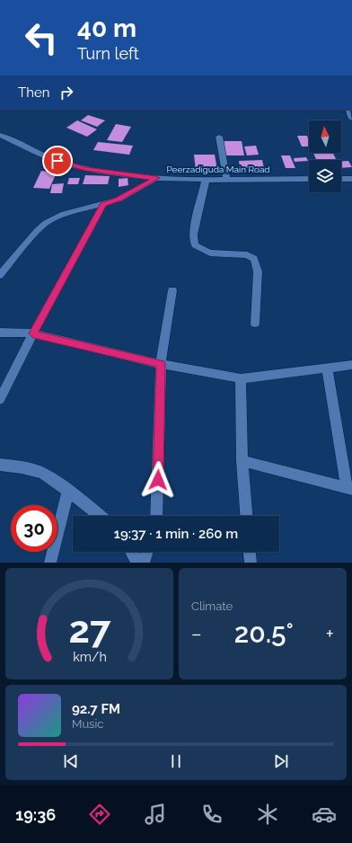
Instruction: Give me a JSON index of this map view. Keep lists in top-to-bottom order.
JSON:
{
  "streets": {
    "street": ["Peerzadiguda Main Road"]
  },
  "north": "top",
  "page": {
    "turn": ["40 m", "Turn left"],
    "then": "Then",
    "limit": "30",
    "trip": "19:37 · 1 min · 260 m",
    "tile": "Climate",
    "heat": ["−", "20.5°", "+"],
    "song": ["92.7 FM", "Music"],
    "tabs": "19:36",
    "gauge": ["27", "km/h"]
  }
}
